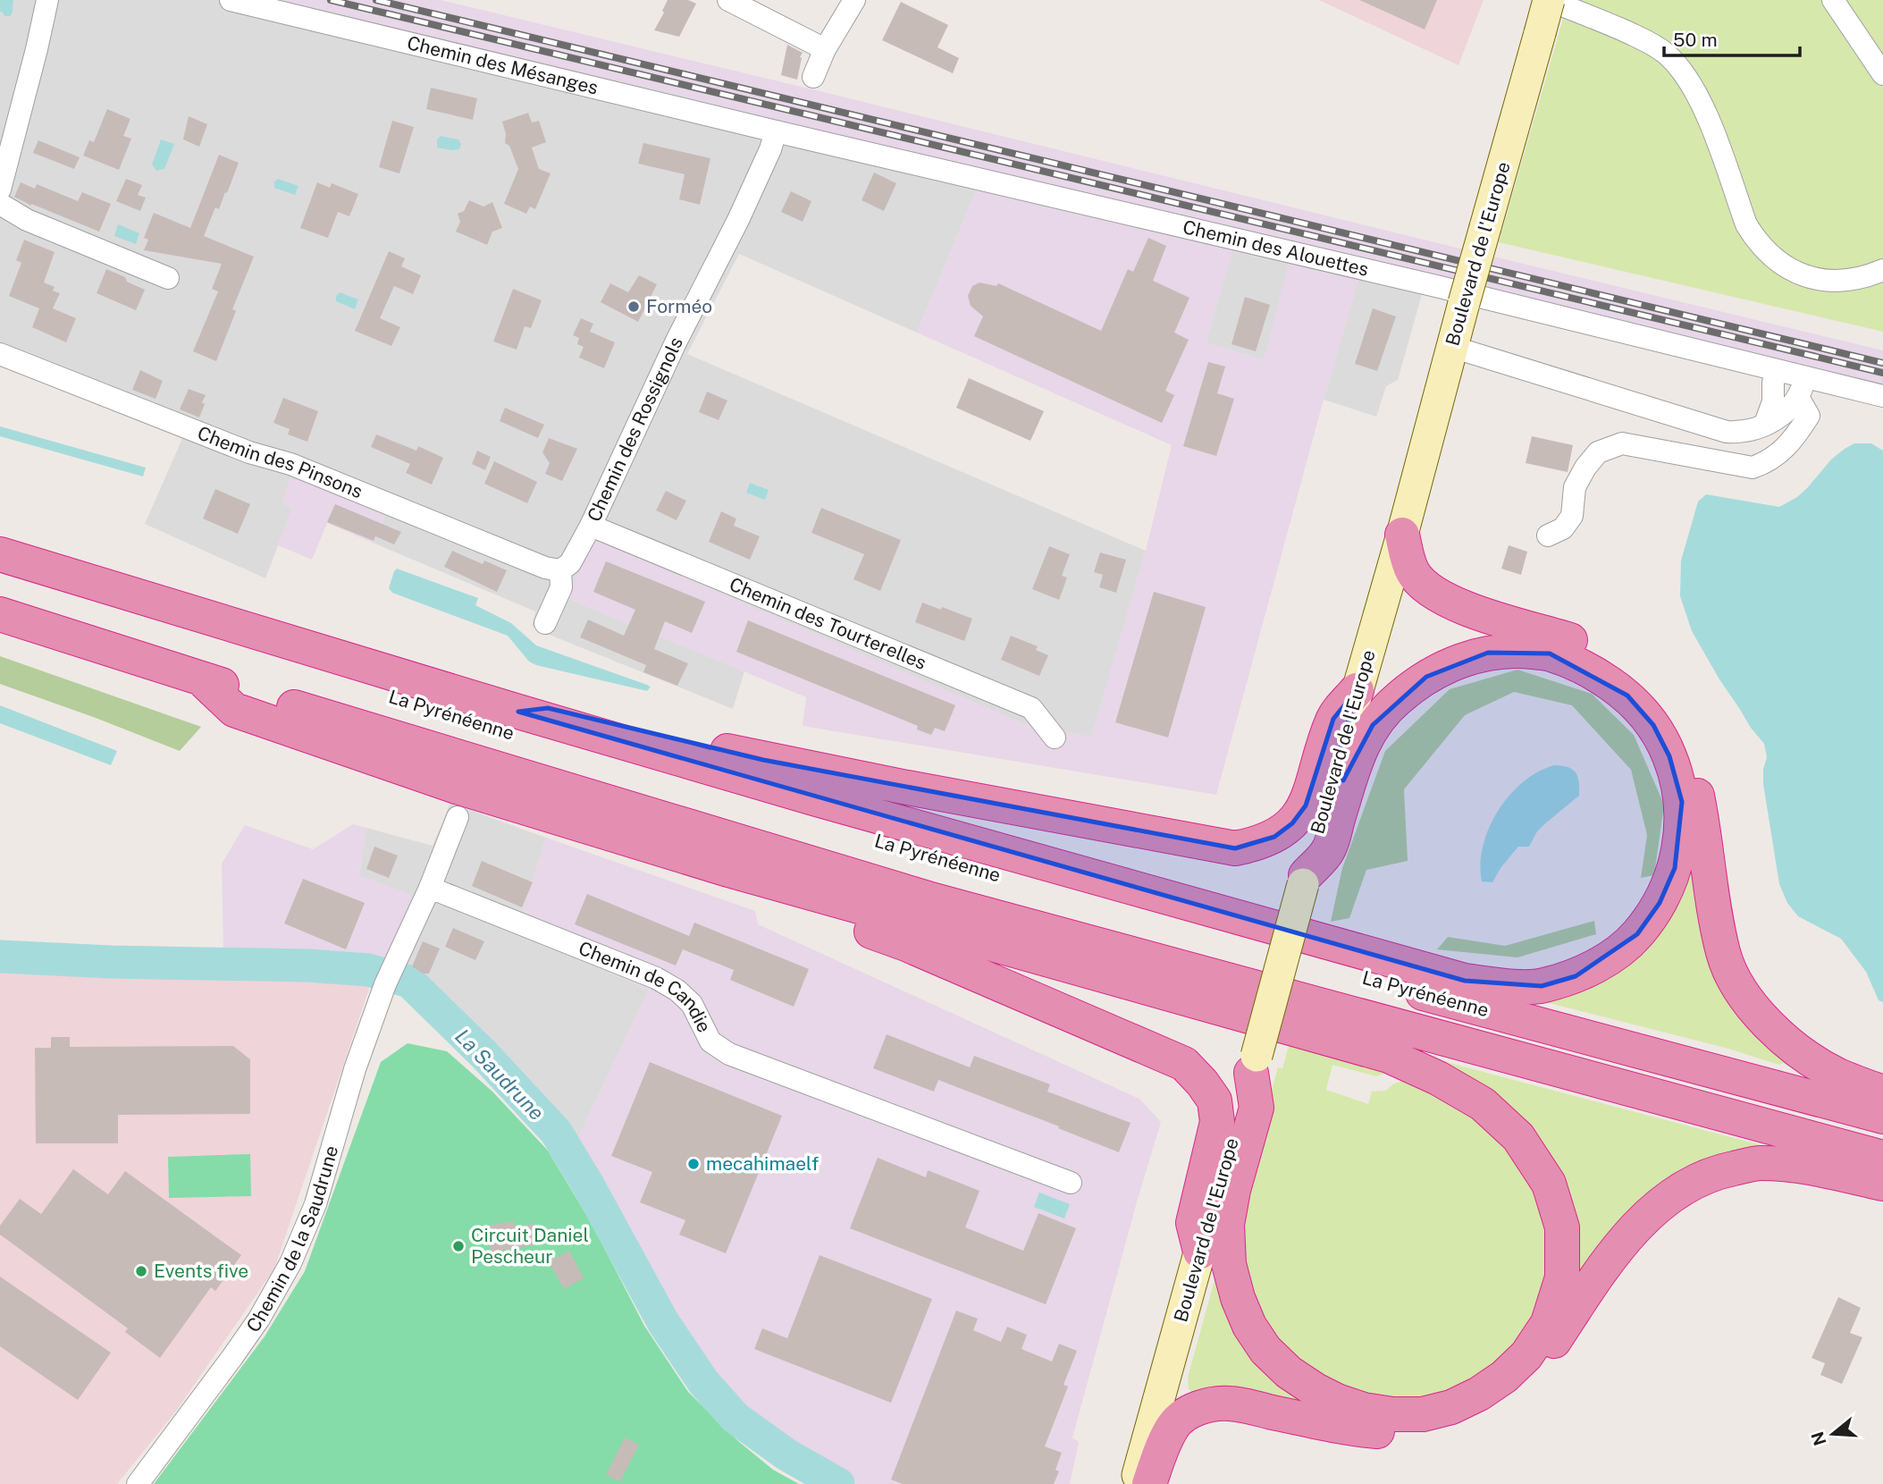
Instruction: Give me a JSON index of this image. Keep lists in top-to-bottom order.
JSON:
{
  "streets": {
    "highway": ["La Pyrénéenne"],
    "street": [
      "Chemin des Mésanges",
      "Chemin des Alouettes",
      "Boulevard de l'Europe",
      "Chemin des Rossignols",
      "Chemin des Pinsons",
      "Chemin des Tourterelles",
      "Chemin de Candie",
      "Chemin de la Saudrune"
    ]
  },
  "crossings": [
    ["Chemin des Mésanges", "Chemin des Alouettes"],
    ["Chemin des Mésanges", "Chemin des Rossignols"],
    ["Chemin des Alouettes", "Chemin des Rossignols"],
    ["Chemin des Rossignols", "Chemin des Pinsons"],
    ["Chemin des Rossignols", "Chemin des Tourterelles"],
    ["Chemin de Candie", "Chemin de la Saudrune"]
  ],
  "water": ["La Saudrune"],
  "places": [
    "Forméo",
    "mecahimaelf",
    "Circuit Daniel Pescheur",
    "Events five"
  ],
  "scale_bar": "50 m",
  "north": "left"
}
